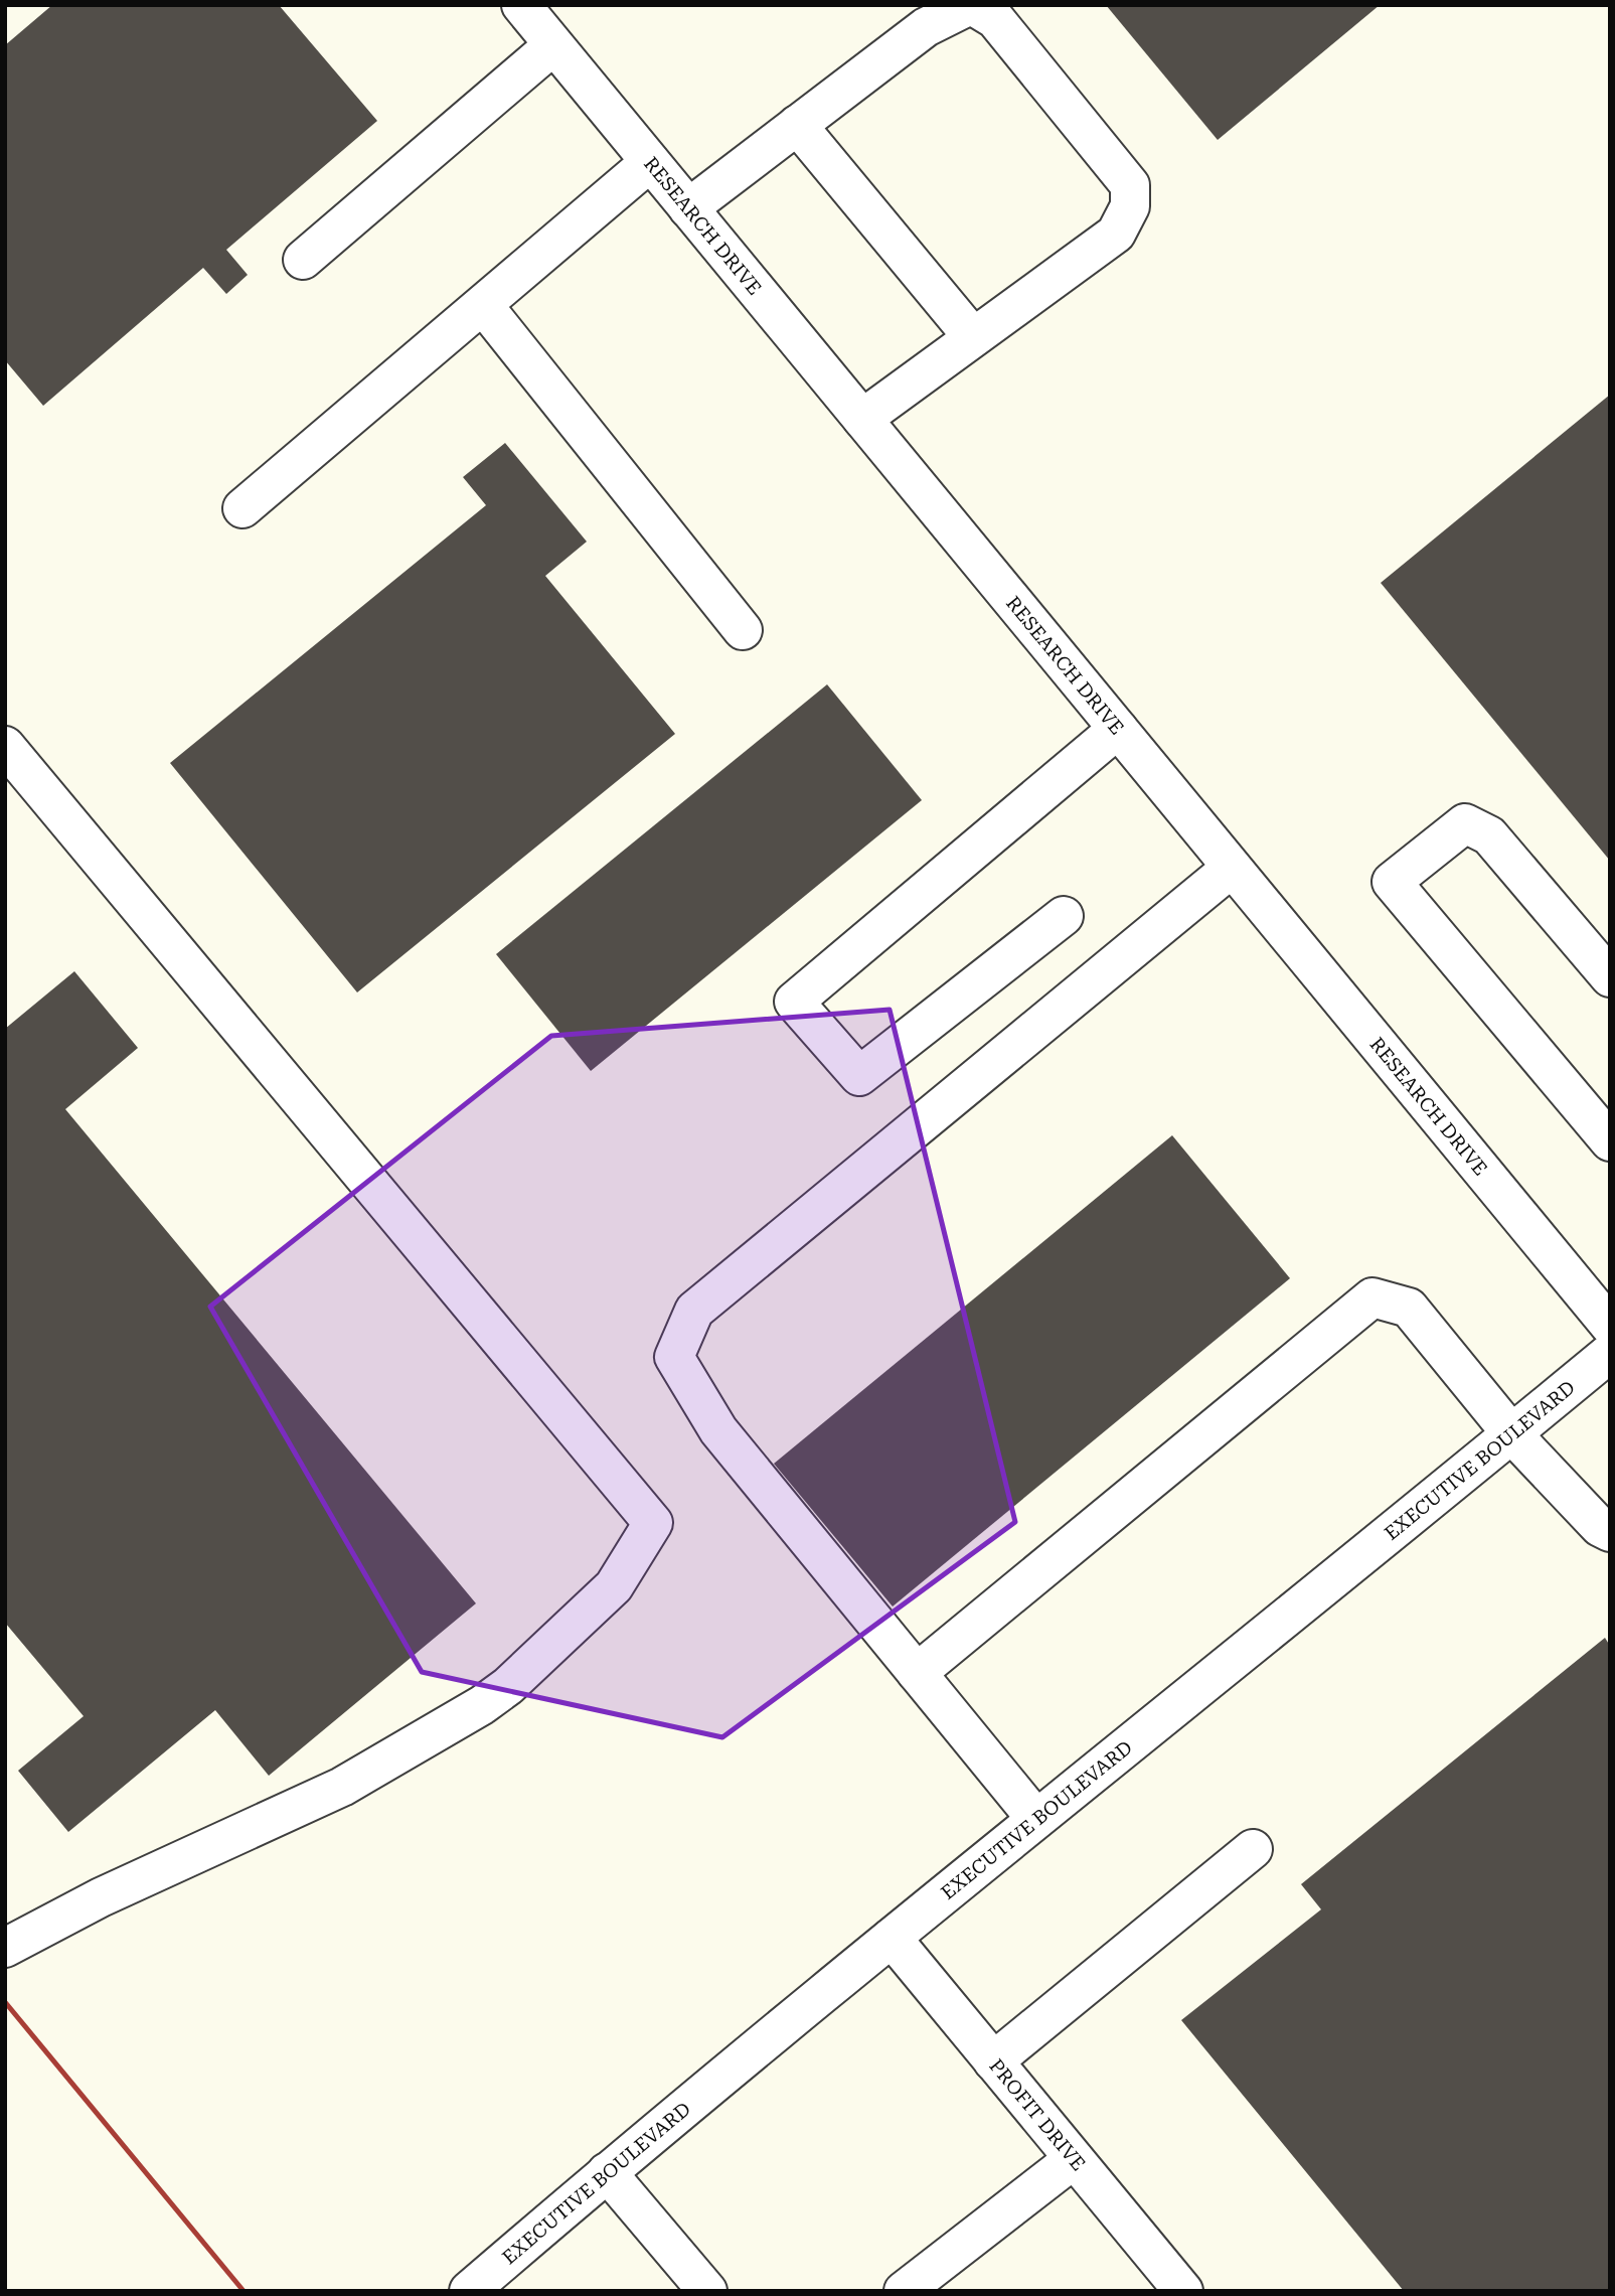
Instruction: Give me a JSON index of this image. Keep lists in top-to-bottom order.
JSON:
{
  "streets": {
    "street": ["RESEARCH DRIVE", "EXECUTIVE BOULEVARD", "PROFIT DRIVE"]
  },
  "crossings": [
    ["EXECUTIVE BOULEVARD", "PROFIT DRIVE"]
  ]
}
